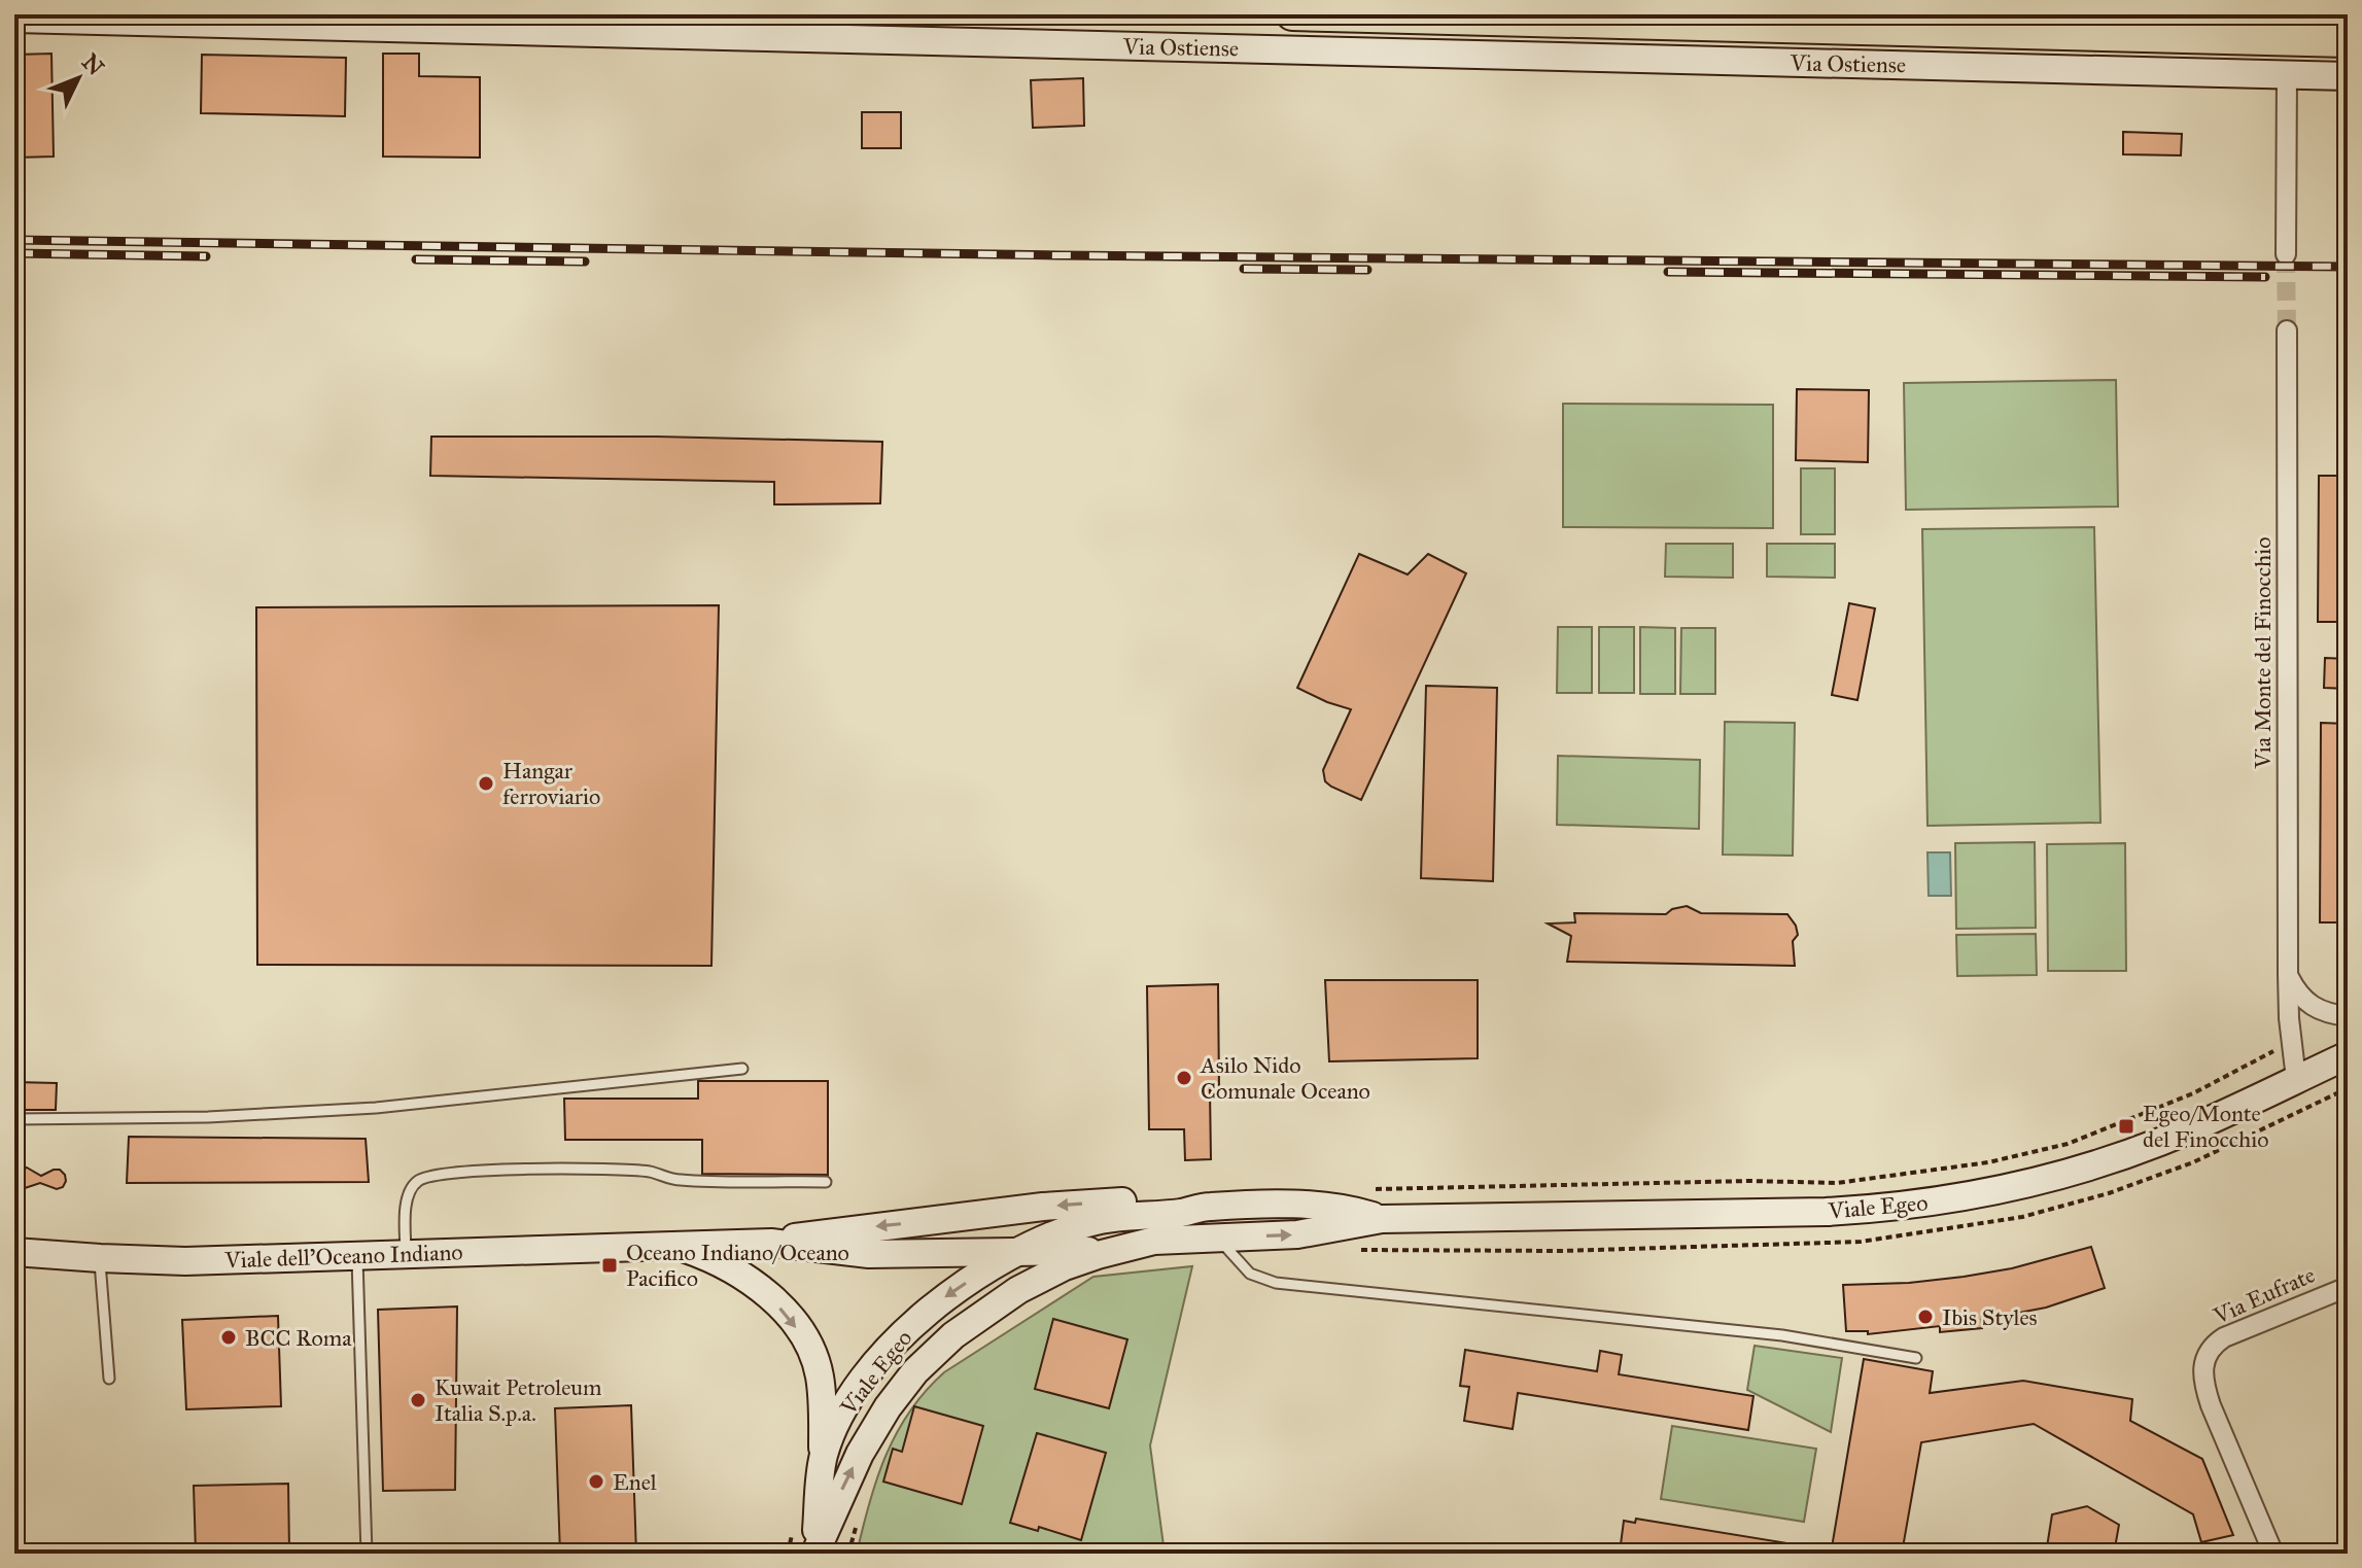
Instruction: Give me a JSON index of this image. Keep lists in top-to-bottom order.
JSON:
{
  "streets": {
    "main road": ["Via Ostiense", "Viale Egeo", "Viale dell'Oceano Indiano"],
    "street": ["Via Monte del Finocchio", "Via Eufrate"]
  },
  "crossings": [
    ["Via Monte del Finocchio", "Viale Egeo"],
    ["Viale Egeo", "Viale dell'Oceano Indiano"]
  ],
  "places": {
    "other": [
      "Hangar ferroviario",
      "Asilo Nido Comunale Oceano",
      "Ibis Styles",
      "BCC Roma",
      "Kuwait Petroleum Italia S.p.a.",
      "Enel"
    ],
    "transit": ["Egeo/Monte del Finocchio", "Oceano Indiano/Oceano Pacifico"]
  },
  "north": "top right"
}
